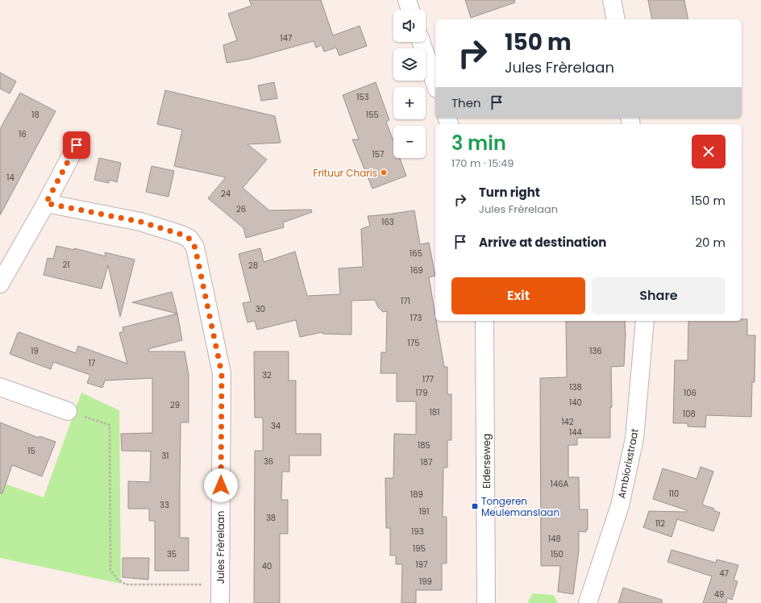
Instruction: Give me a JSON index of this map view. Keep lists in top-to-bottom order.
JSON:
{
  "streets": {
    "street": ["Elderseweg", "Ambiorixstraat", "Jules Frèrelaan"]
  },
  "places": {
    "other": ["Frituur Charis"],
    "transit": ["Tongeren Meulemanslaan"]
  },
  "house_numbers": [
    "147",
    "153",
    "18",
    "155",
    "16",
    "157",
    "14",
    "24",
    "26",
    "163",
    "165",
    "21",
    "28",
    "169",
    "171",
    "30",
    "173",
    "175",
    "19",
    "136",
    "17",
    "32",
    "177",
    "138",
    "179",
    "106",
    "140",
    "29",
    "181",
    "108",
    "142",
    "34",
    "144",
    "185",
    "15",
    "31",
    "36",
    "187",
    "146A",
    "110",
    "189",
    "33",
    "191",
    "38",
    "112",
    "193",
    "148",
    "195",
    "35",
    "150",
    "197",
    "40",
    "47",
    "199",
    "49"
  ],
  "page": {
    "map_buttons": ["+", "−"],
    "turn": ["150 m", "Jules Frèrelaan"],
    "then": "Then",
    "heading": ["3 min", "170 m · 15:49"],
    "list": [
      {
        "name": "Turn right",
        "note": "Jules Frèrelaan",
        "value": "150 m"
      },
      {
        "name": "Arrive at destination",
        "value": "20 m"
      }
    ],
    "buttons": ["Exit", "Share"]
  }
}
